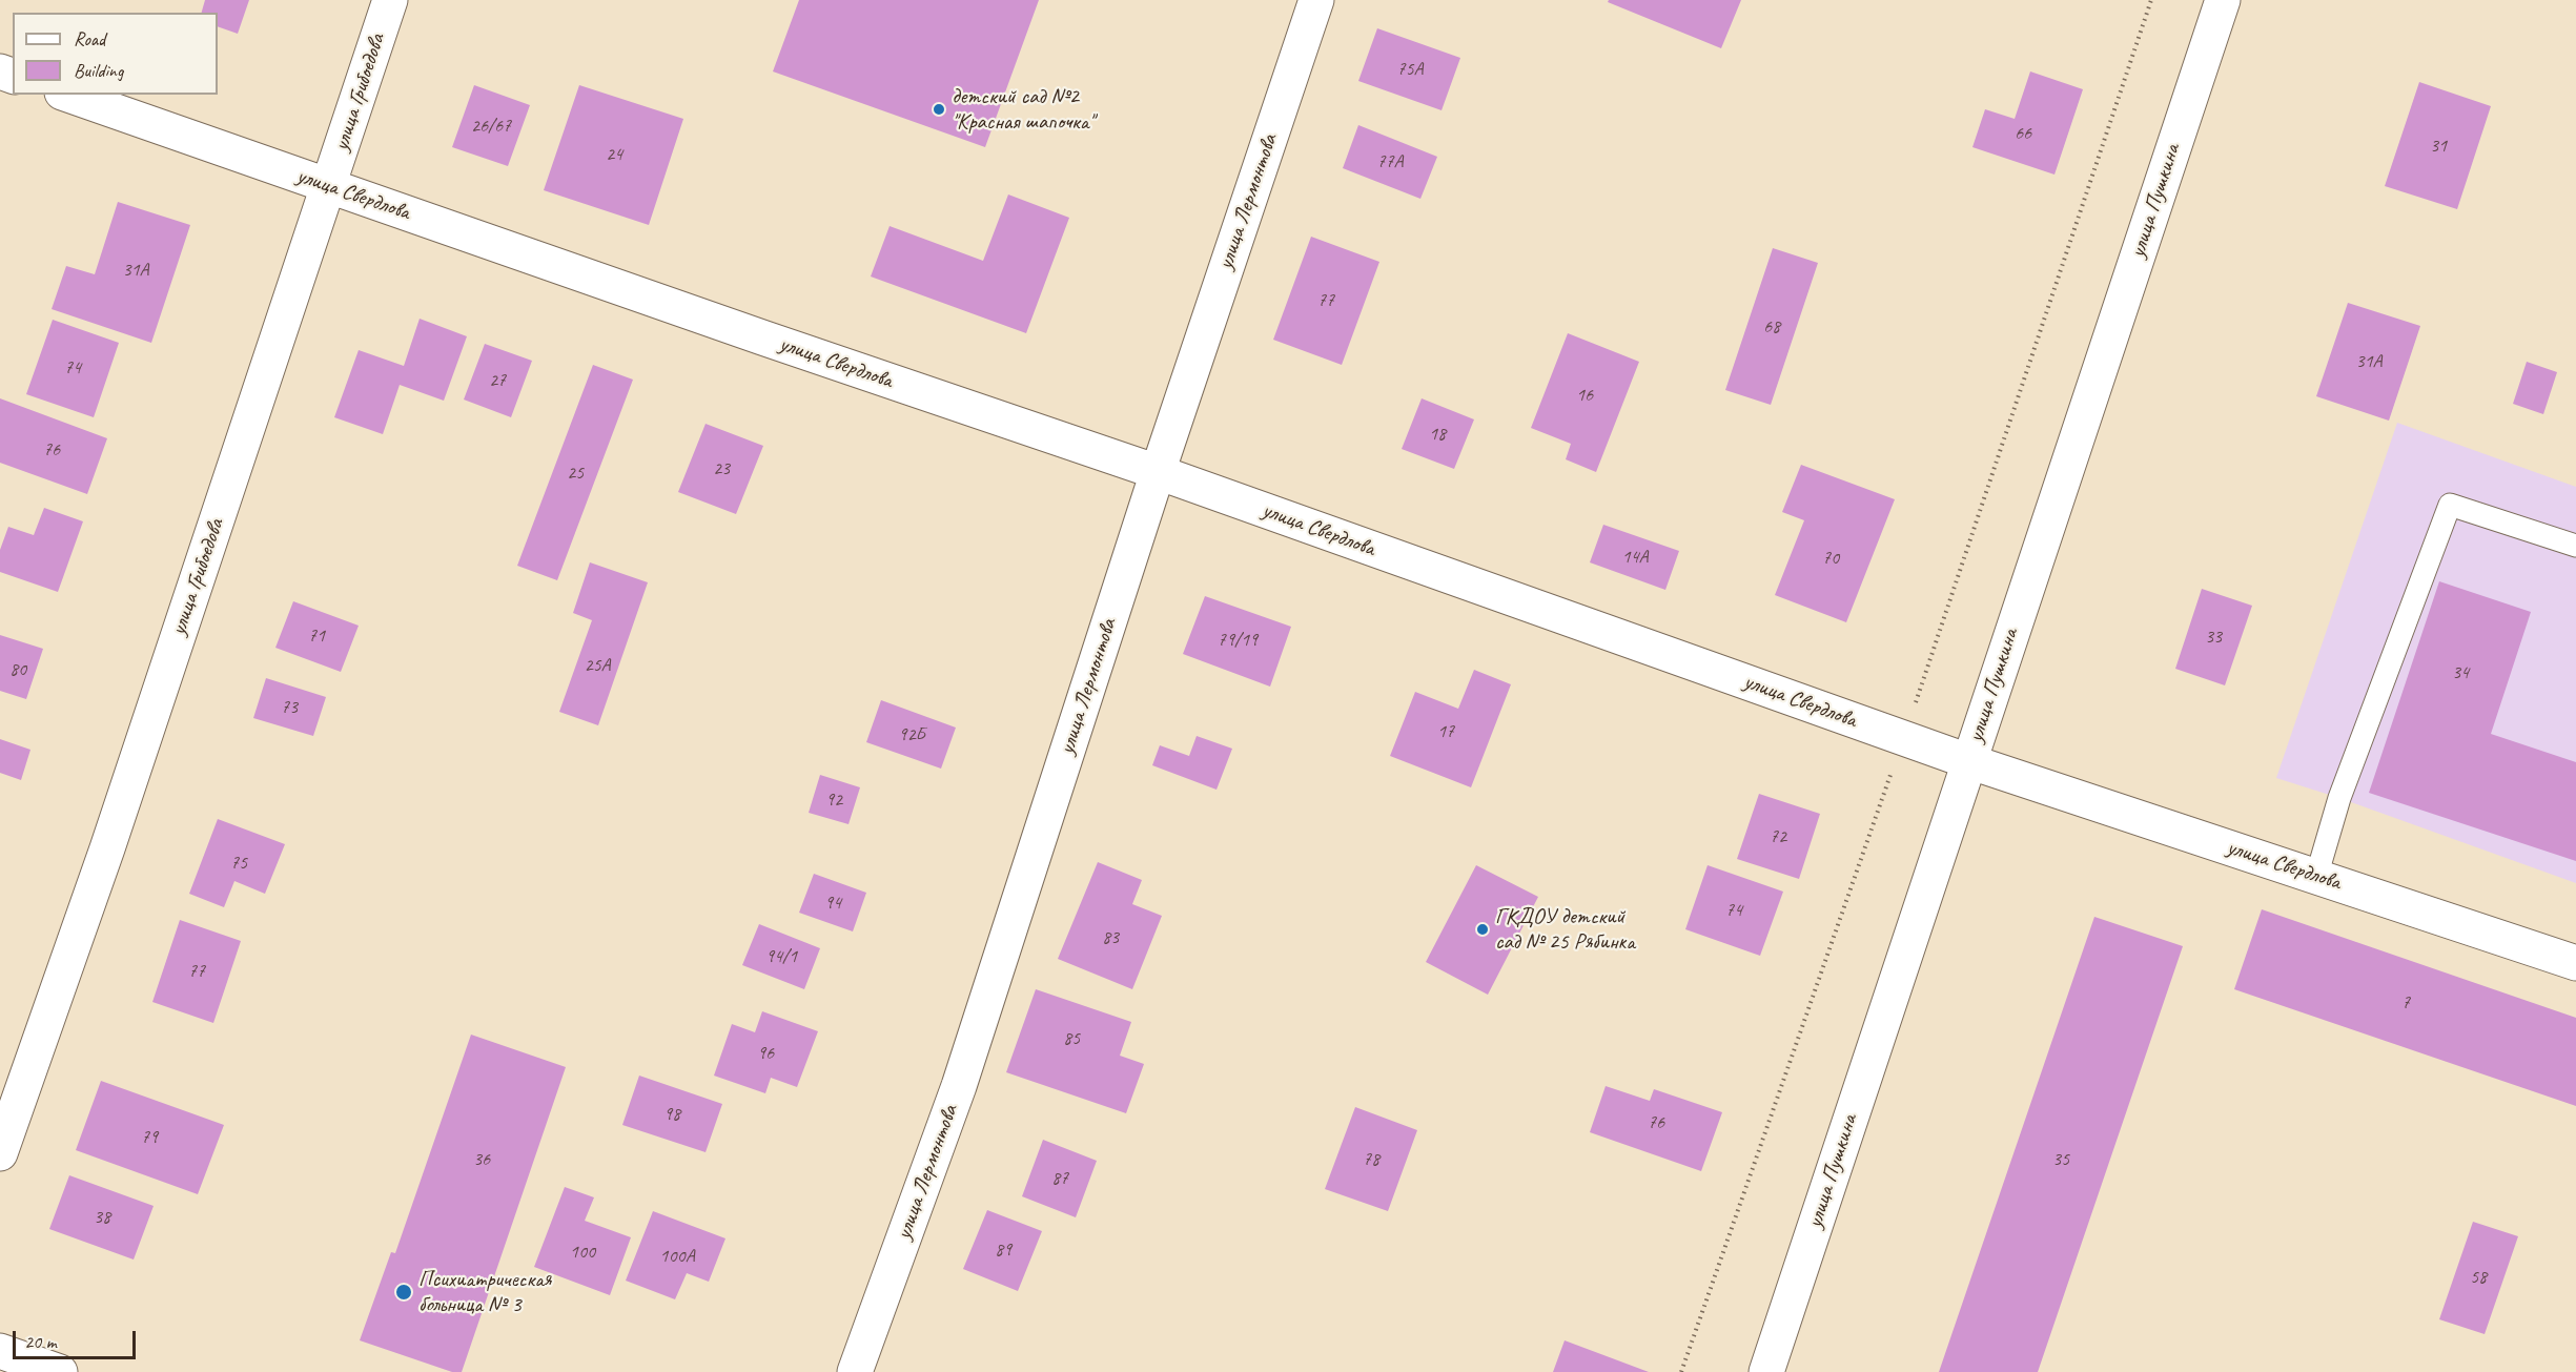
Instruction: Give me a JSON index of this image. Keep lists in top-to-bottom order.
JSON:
{
  "streets": {
    "street": [
      "улица Грибоедова",
      "улица Свердлова",
      "улица Пушкина",
      "улица Лермонтова"
    ]
  },
  "crossings": [
    ["улица Грибоедова", "улица Свердлова"],
    ["улица Свердлова", "улица Пушкина"],
    ["улица Свердлова", "улица Лермонтова"]
  ],
  "places": ["детский сад №2 \"Красная шапочка\"", "ГКДОУ детский сад № 25 Рябинка", "Психиатрическая больница № 3"],
  "house_numbers": [
    "75А",
    "26/67",
    "66",
    "31",
    "24",
    "77А",
    "31А",
    "77",
    "68",
    "31А",
    "74",
    "27",
    "16",
    "18",
    "76",
    "23",
    "25",
    "14А",
    "70",
    "71",
    "33",
    "79/19",
    "25А",
    "80",
    "34",
    "73",
    "17",
    "92Б",
    "92",
    "72",
    "75",
    "94",
    "74",
    "83",
    "94/1",
    "77",
    "7",
    "85",
    "96",
    "98",
    "76",
    "79",
    "36",
    "78",
    "35",
    "87",
    "38",
    "89",
    "100",
    "100А",
    "58"
  ],
  "legend": ["Road", "Building"],
  "scale_bar": "20 m"
}
